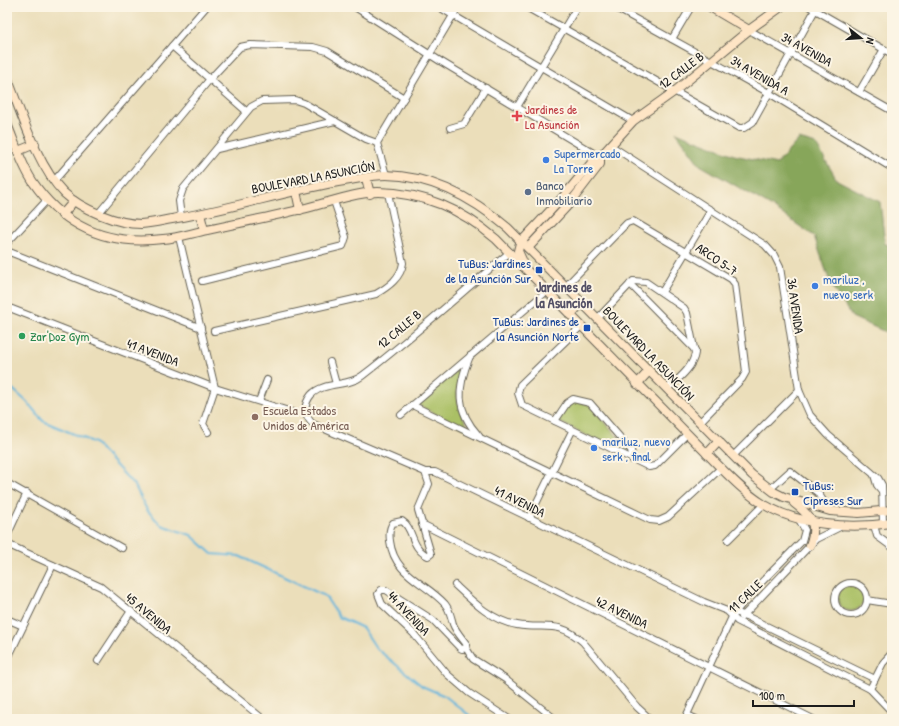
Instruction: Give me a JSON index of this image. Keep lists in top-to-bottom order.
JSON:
{
  "streets": {
    "main road": ["34 AVENIDA", "12 CALLE B", "BOULEVARD LA ASUNCIÓN"],
    "street": [
      "34 AVENIDA A",
      "ARCO 5-7",
      "36 AVENIDA",
      "41 AVENIDA",
      "11 CALLE",
      "42 AVENIDA",
      "45 AVENIDA",
      "44 AVENIDA"
    ]
  },
  "crossings": [
    ["34 AVENIDA", "12 CALLE B"],
    ["12 CALLE B", "34 AVENIDA A"],
    ["12 CALLE B", "BOULEVARD LA ASUNCIÓN"],
    ["12 CALLE B", "36 AVENIDA"],
    ["12 CALLE B", "41 AVENIDA"],
    ["BOULEVARD LA ASUNCIÓN", "ARCO 5-7"],
    ["BOULEVARD LA ASUNCIÓN", "36 AVENIDA"],
    ["BOULEVARD LA ASUNCIÓN", "11 CALLE"],
    ["41 AVENIDA", "11 CALLE"],
    ["11 CALLE", "42 AVENIDA"],
    ["42 AVENIDA", "44 AVENIDA"]
  ],
  "districts": ["Jardines de la Asunción"],
  "places": {
    "health": ["Jardines de La Asunción"],
    "other": [
      "Supermercado La Torre",
      "Banco Inmobiliario",
      "mariluz , nuevo serk",
      "Zar'Doz Gym",
      "Escuela Estados Unidos de América",
      "mariluz, nuevo serk , final"
    ],
    "transit": ["TuBus: Jardines de la Asunción Sur", "TuBus: Jardines de la Asunción Norte", "TuBus: Cipreses Sur"]
  },
  "scale_bar": "100 m",
  "north": "right"
}
